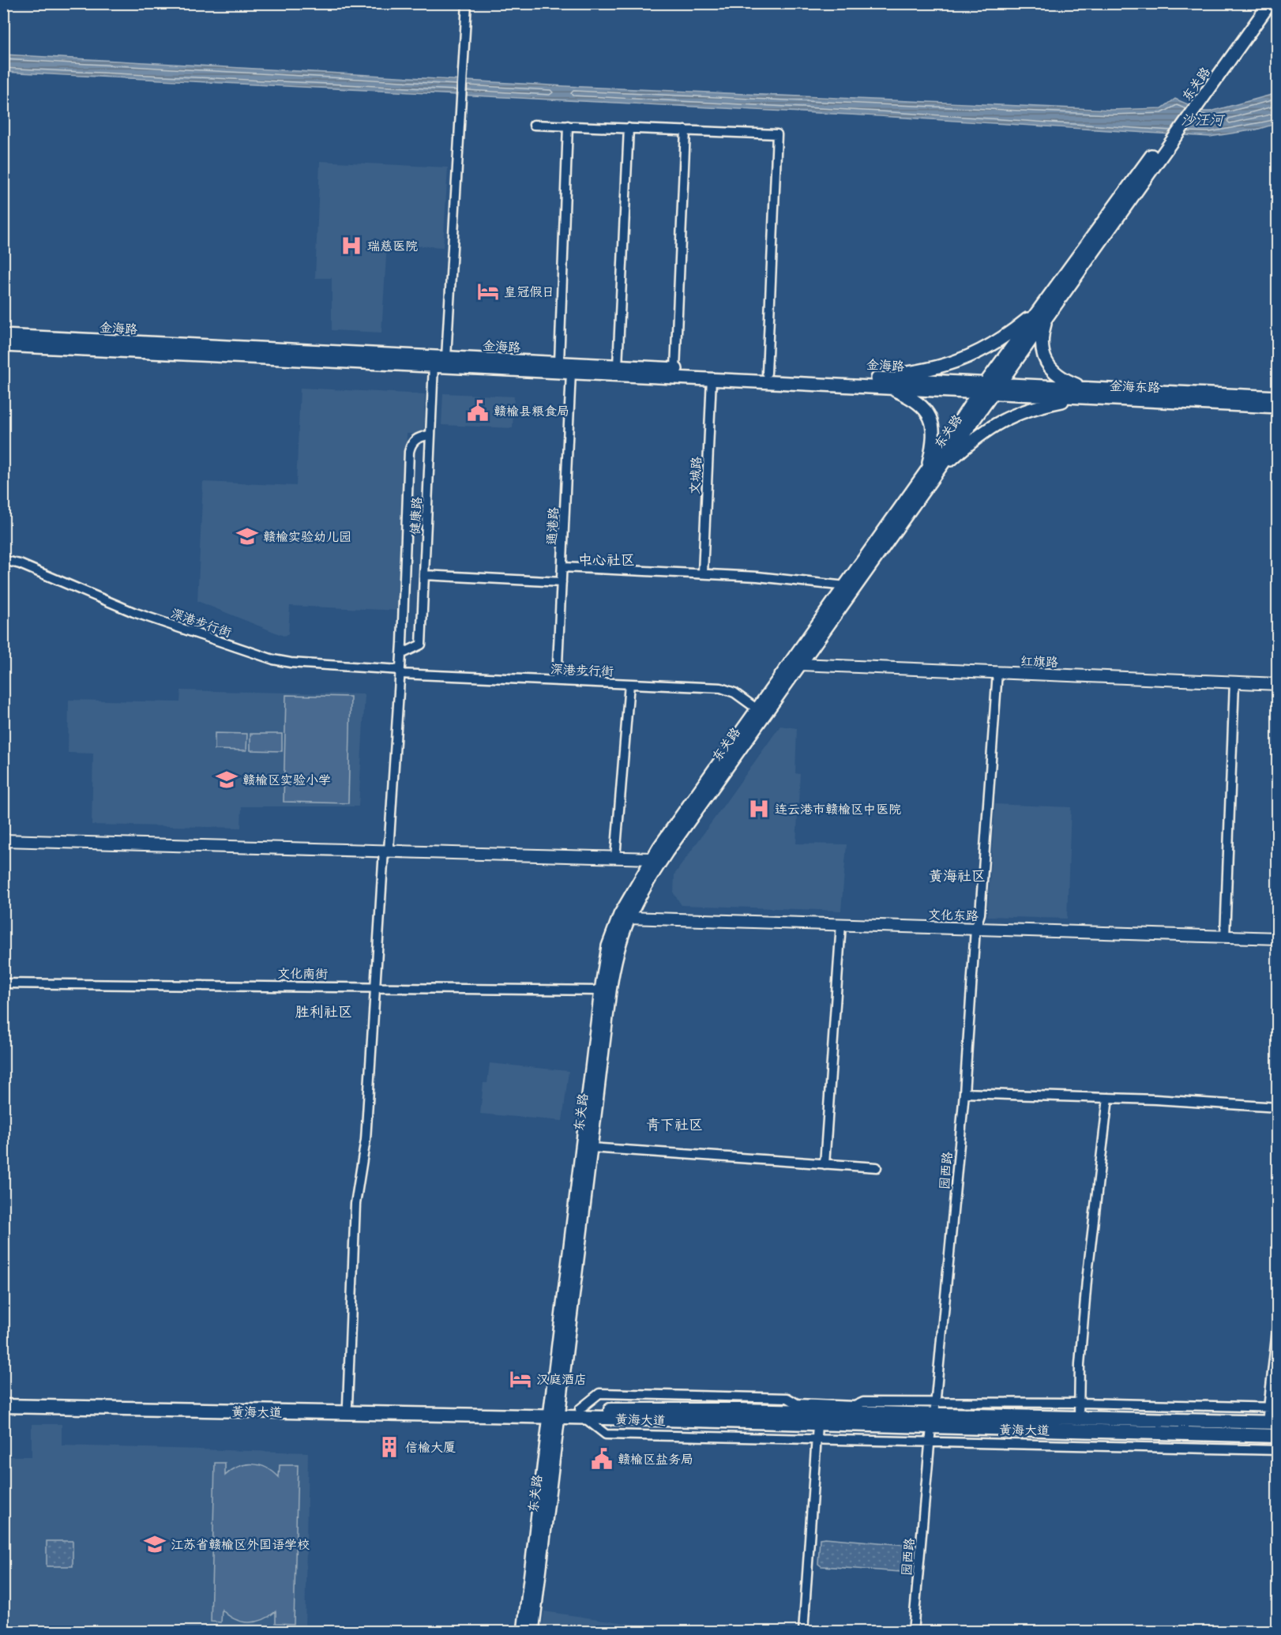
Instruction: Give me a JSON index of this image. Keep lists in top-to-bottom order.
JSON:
{
  "streets": {
    "main road": [
      "东关路",
      "金海路",
      "金海东路",
      "黄海大道"
    ],
    "street": [
      "文城路",
      "健康路",
      "通港路",
      "深港步行街",
      "红旗路",
      "文化东路",
      "文化南街",
      "园西路"
    ]
  },
  "crossings": [
    ["东关路", "金海路"],
    ["东关路", "金海东路"],
    ["东关路", "深港步行街"],
    ["东关路", "红旗路"],
    ["东关路", "文化东路"],
    ["东关路", "文化南街"],
    ["东关路", "黄海大道"],
    ["金海路", "金海东路"],
    ["金海路", "文城路"],
    ["金海路", "健康路"],
    ["金海路", "通港路"],
    ["通港路", "深港步行街"],
    ["红旗路", "园西路"],
    ["文化东路", "园西路"],
    ["园西路", "黄海大道"]
  ],
  "districts": [
    "中心社区",
    "黄海社区",
    "胜利社区",
    "青下社区"
  ],
  "water": ["沙汪河"],
  "places": {
    "hospital": ["瑞慈医院", "连云港市赣榆区中医院"],
    "hotel": ["皇冠假日", "汉庭酒店"],
    "public building": ["赣榆县粮食局", "赣榆区盐务局"],
    "school or university": ["赣榆实验幼儿园", "赣榆区实验小学", "江苏省赣榆区外国语学校"],
    "building": ["信榆大厦"]
  }
}
